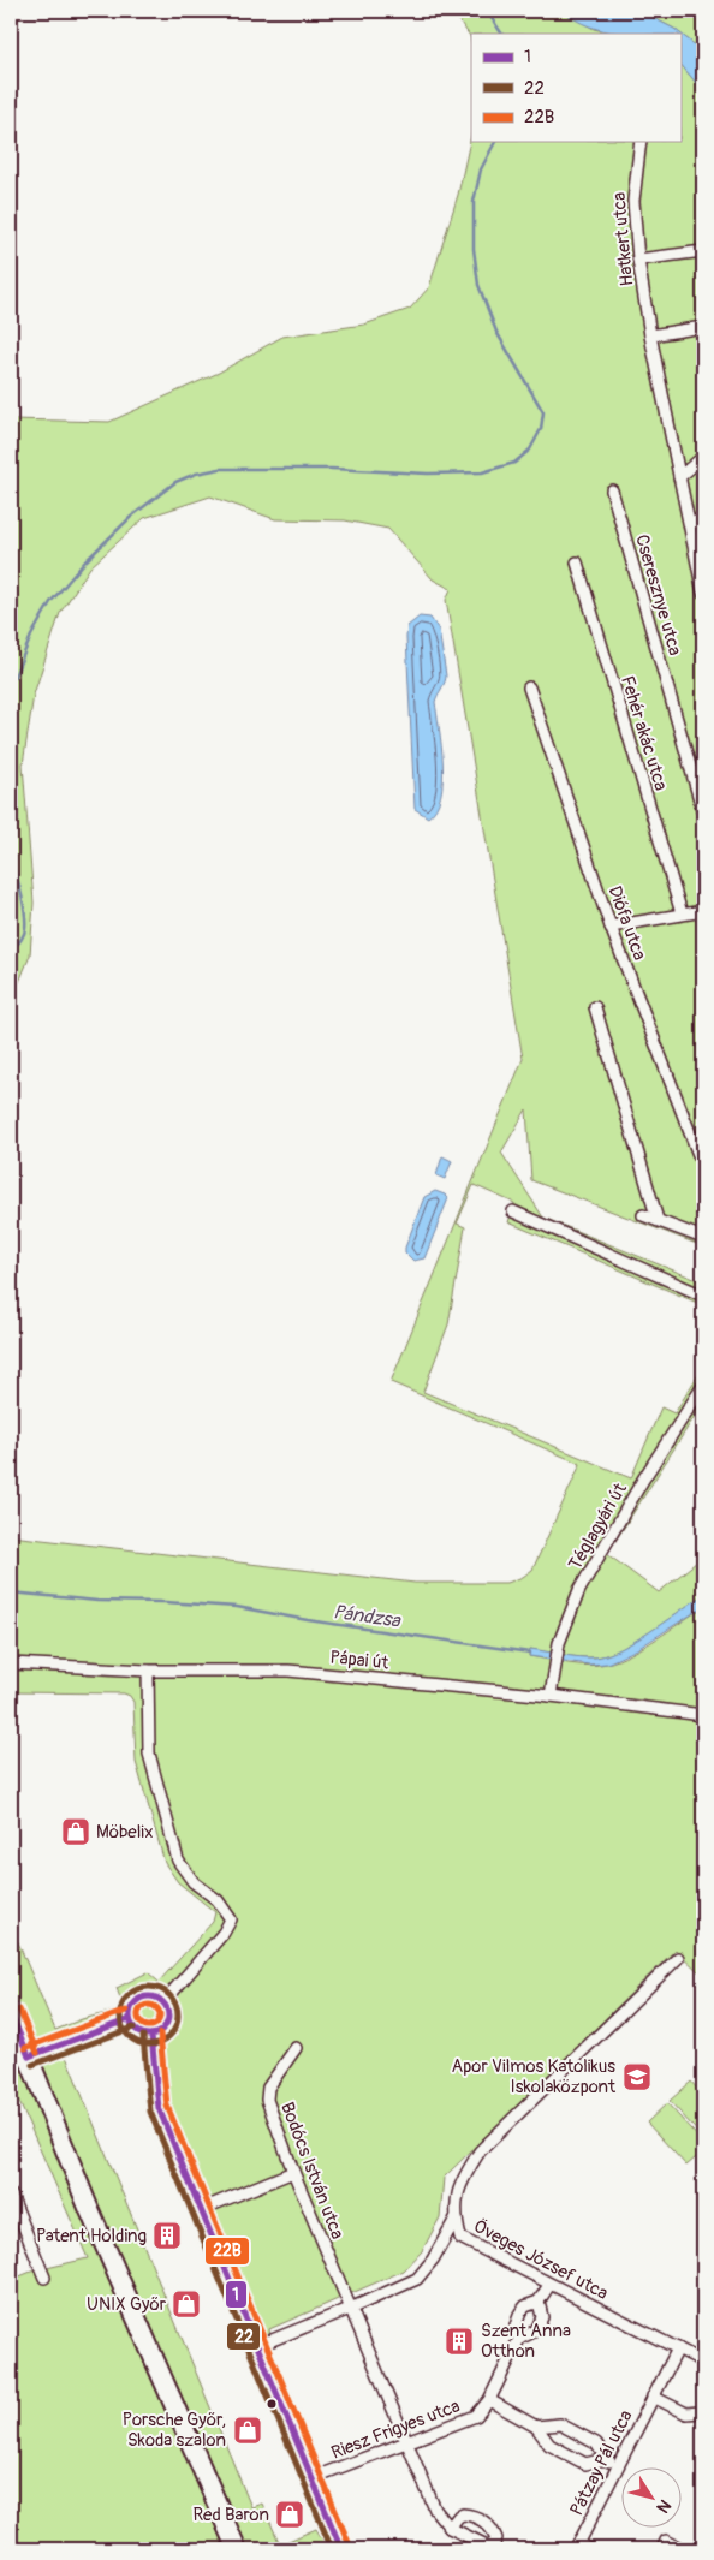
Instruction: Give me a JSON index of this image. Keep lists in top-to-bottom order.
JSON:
{
  "streets": {
    "street": [
      "Hatkert utca",
      "Cseresznye utca",
      "Fehér akác utca",
      "Diófa utca",
      "Téglagyári út",
      "Pápai út",
      "Bodócs István utca",
      "Öveges József utca",
      "Riesz Frigyes utca",
      "Pátzay Pál utca"
    ]
  },
  "crossings": [
    ["Téglagyári út", "Pápai út"],
    ["Bodócs István utca", "Riesz Frigyes utca"],
    ["Öveges József utca", "Riesz Frigyes utca"],
    ["Öveges József utca", "Pátzay Pál utca"]
  ],
  "water": ["Pándzsa"],
  "places": {
    "shop": [
      "Möbelix",
      "UNIX Győr",
      "Porsche Győr, Skoda szalon",
      "Red Baron"
    ],
    "school or university": ["Apor Vilmos Katolikus Iskolaközpont"],
    "building": ["Patent Holding", "Szent Anna Otthon"]
  },
  "lines": ["transit line 22", "transit line 1", "transit line 22B"],
  "legend": ["1", "22", "22B"],
  "north": "bottom right"
}
